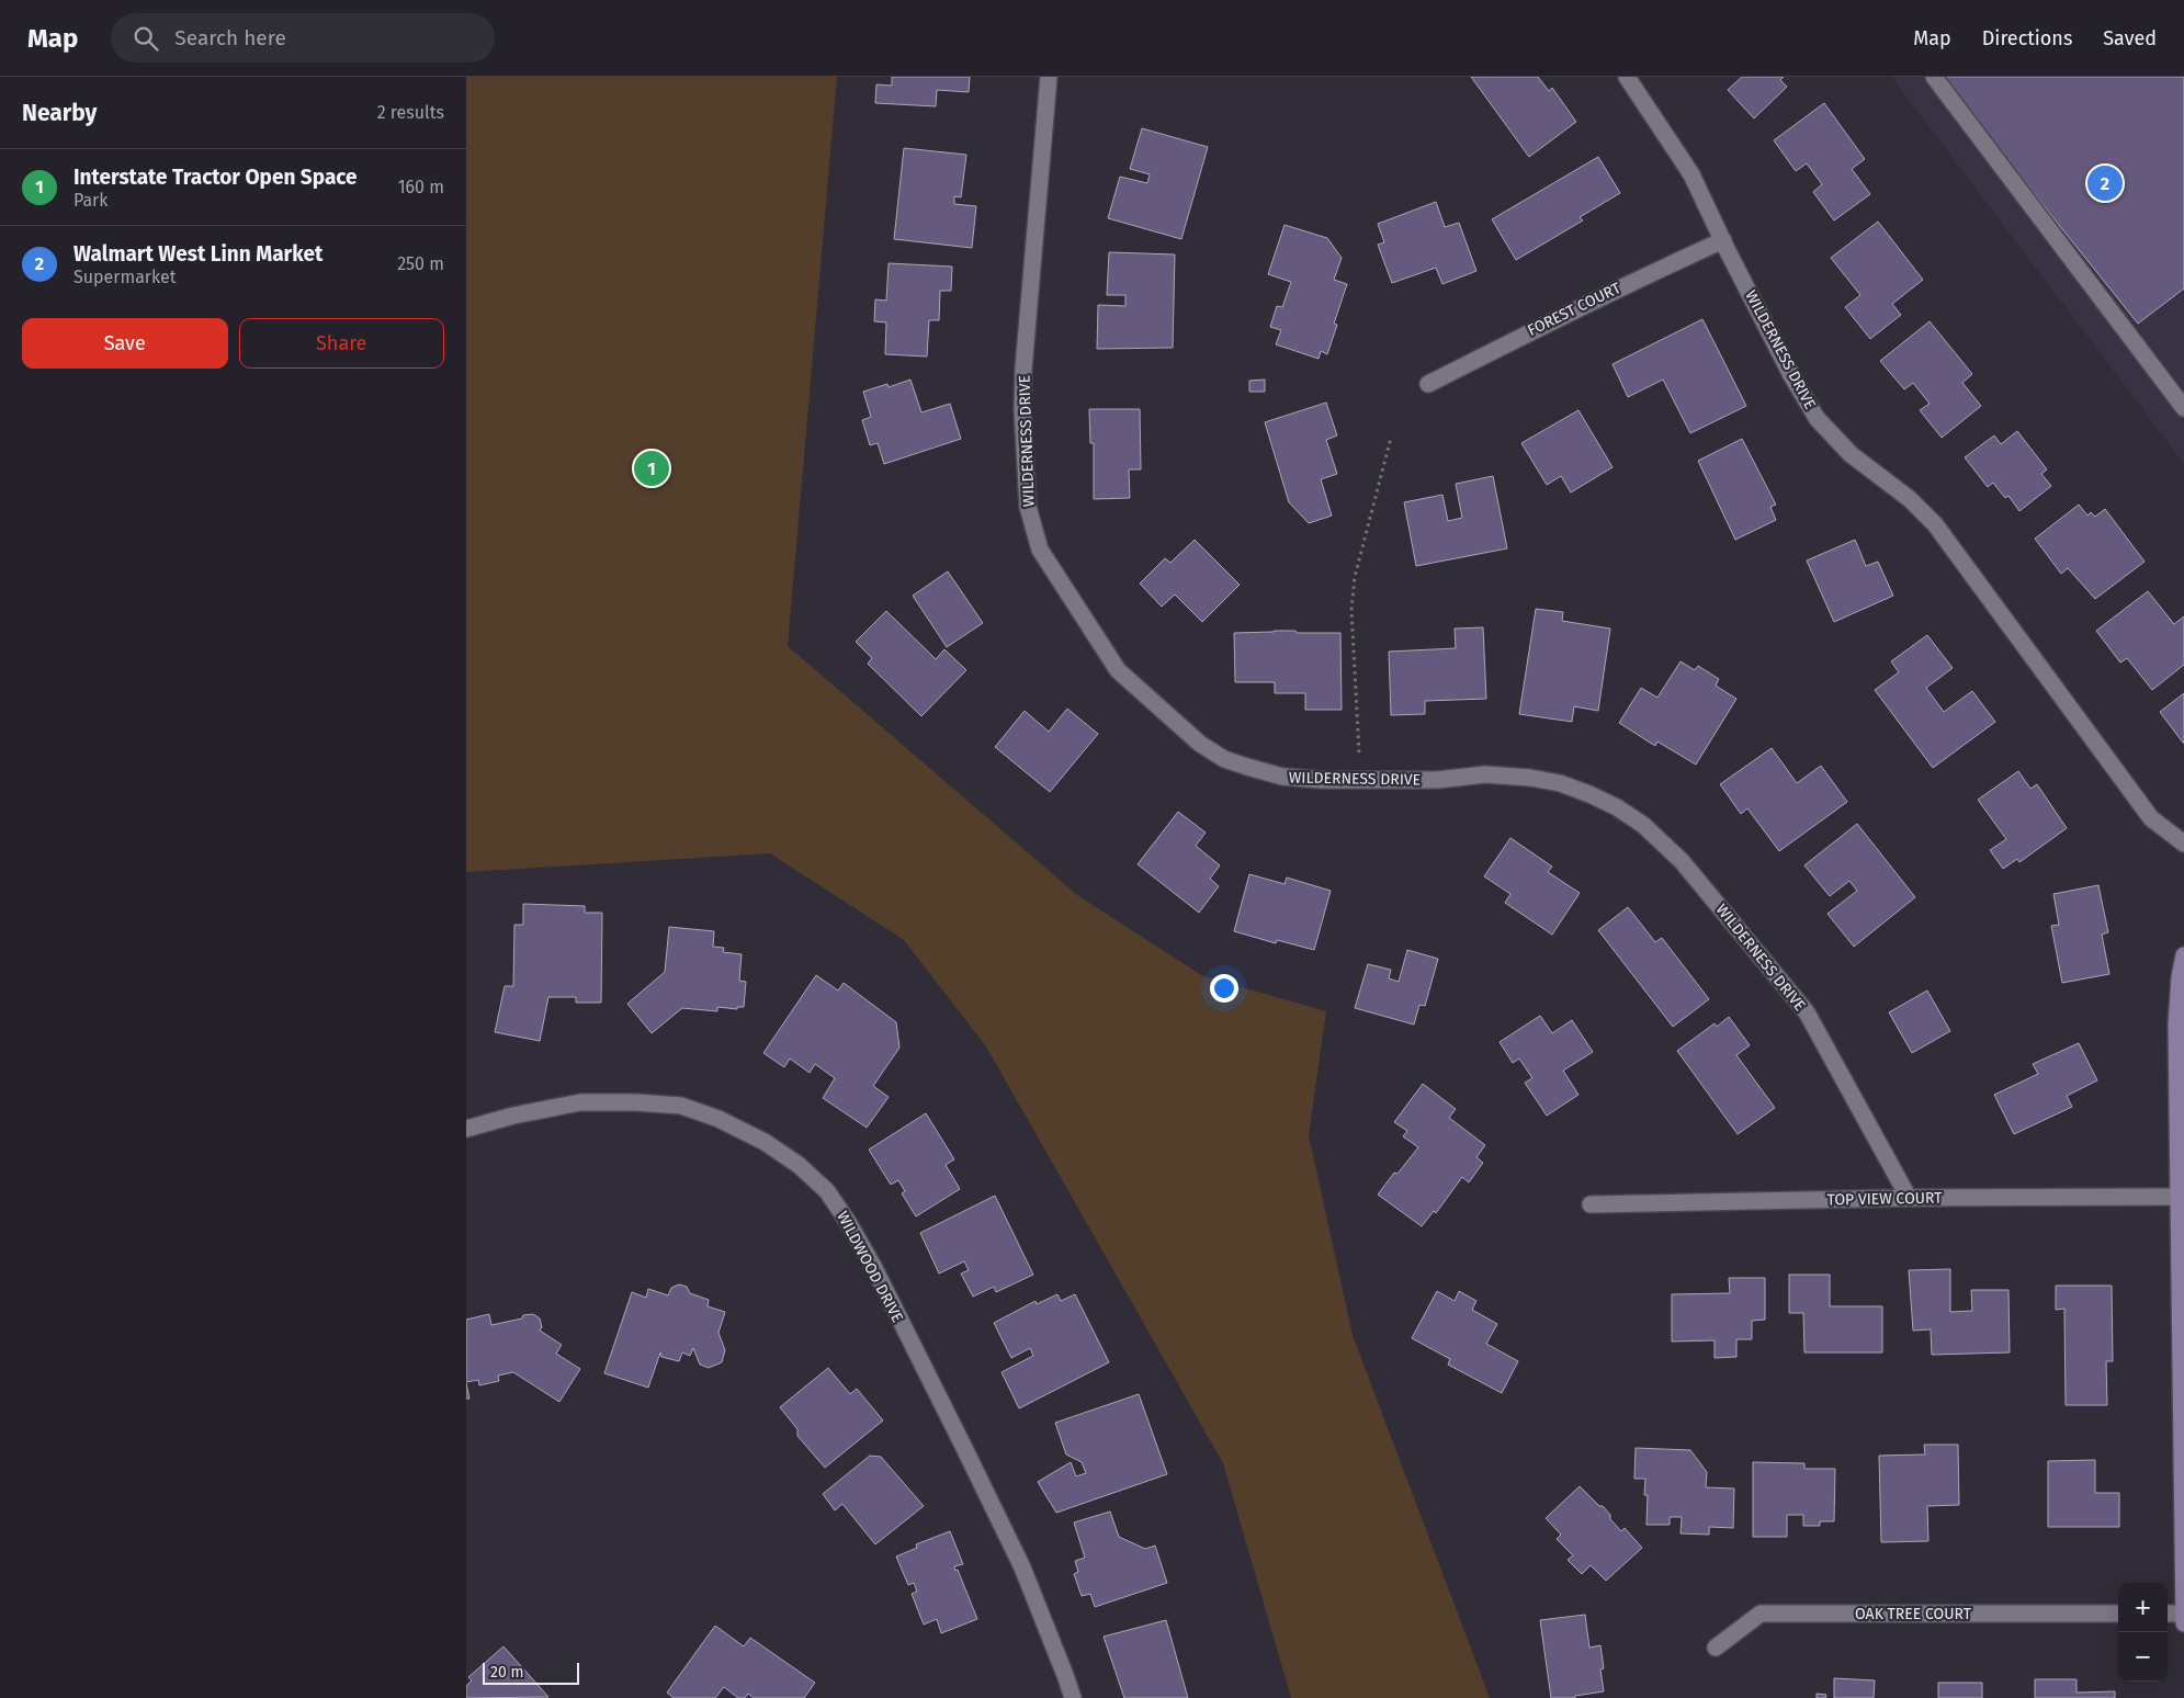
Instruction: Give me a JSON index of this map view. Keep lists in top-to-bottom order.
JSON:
{
  "streets": {
    "street": [
      "FOREST COURT",
      "WILDERNESS DRIVE",
      "TOP VIEW COURT",
      "WILDWOOD DRIVE",
      "OAK TREE COURT"
    ]
  },
  "crossings": [
    ["FOREST COURT", "WILDERNESS DRIVE"],
    ["WILDERNESS DRIVE", "TOP VIEW COURT"]
  ],
  "scale_bar": "20 m",
  "page": {
    "header": "Map",
    "search": "Search here",
    "nav": ["Map", "Directions", "Saved"],
    "heading": ["Nearby", "2 results"],
    "list": [
      {
        "mark": "1",
        "name": "Interstate Tractor Open Space",
        "note": "Park",
        "value": "160 m"
      },
      {
        "mark": "2",
        "name": "Walmart West Linn Market",
        "note": "Supermarket",
        "value": "250 m"
      }
    ],
    "pins": ["2", "1"],
    "buttons": ["Save", "Share"],
    "map_buttons": ["+", "−"],
    "scale": "20 m"
  }
}
